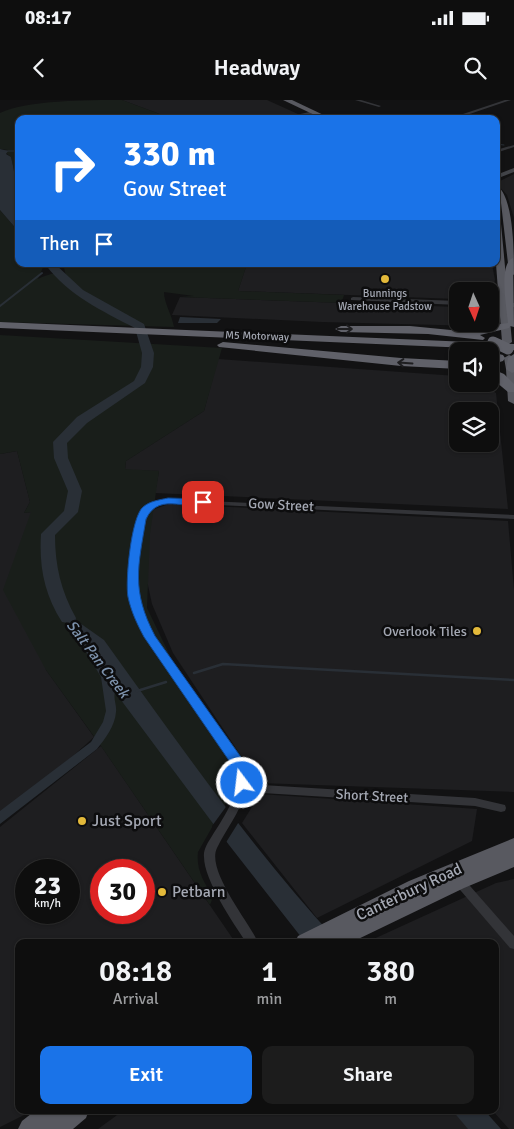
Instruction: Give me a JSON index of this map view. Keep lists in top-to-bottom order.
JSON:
{
  "streets": {
    "highway": ["M5 Motorway", "Canterbury Road"],
    "street": ["Gow Street", "Short Street"]
  },
  "crossings": [
    ["Gow Street", "Short Street"]
  ],
  "water": ["Salt Pan Creek"],
  "places": [
    "Bunnings Warehouse Padstow",
    "Overlook Tiles",
    "Just Sport",
    "Petbarn"
  ],
  "north": "bottom",
  "page": {
    "status": "08:17",
    "header": "Headway",
    "turn": ["330 m", "Gow Street"],
    "then": "Then",
    "speed": "23 km/h",
    "limit": "30",
    "eta": [
      "08:18",
      "Arrival",
      "1",
      "min",
      "380",
      "m"
    ],
    "buttons": ["Exit", "Share"]
  }
}
